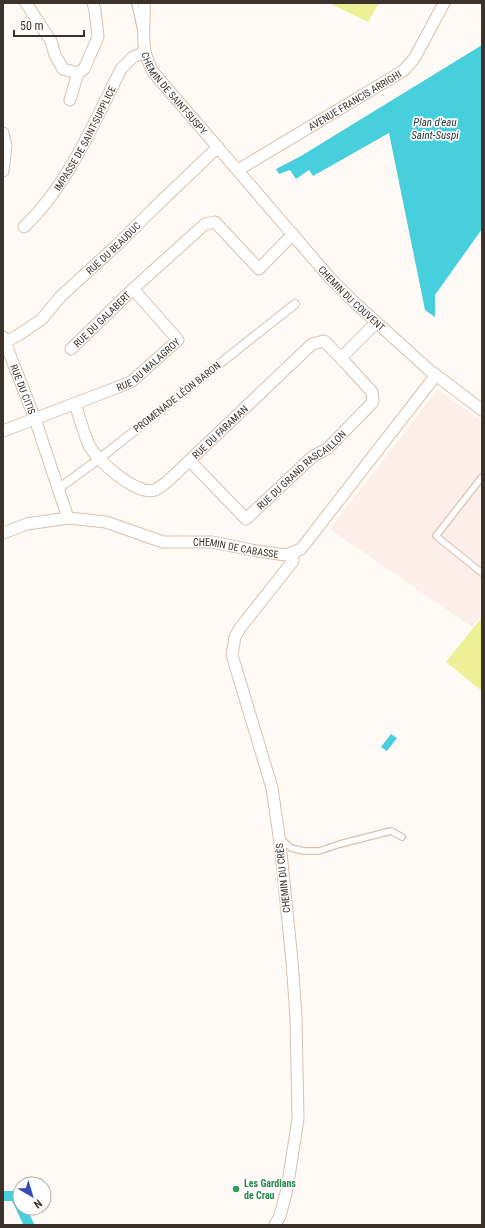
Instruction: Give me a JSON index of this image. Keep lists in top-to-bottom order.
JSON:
{
  "streets": {
    "street": [
      "CHEMIN DE SAINT-SUSPY",
      "AVENUE FRANCIS ARRIGHI",
      "IMPASSE DE SAINT-SUPPLICE",
      "RUE DU BEAUDUC",
      "CHEMIN DU COUVENT",
      "RUE DU GALABERT",
      "RUE DU MALAGROY",
      "RUE DU CITIS",
      "PROMENADE LÉON BARON",
      "RUE DU FARAMAN",
      "RUE DU GRAND RASCAILLON",
      "CHEMIN DE CABASSE",
      "CHEMIN DU CRÈS"
    ]
  },
  "crossings": [
    ["CHEMIN DE SAINT-SUSPY", "AVENUE FRANCIS ARRIGHI"],
    ["CHEMIN DE SAINT-SUSPY", "IMPASSE DE SAINT-SUPPLICE"],
    ["CHEMIN DE SAINT-SUSPY", "RUE DU BEAUDUC"],
    ["CHEMIN DE SAINT-SUSPY", "CHEMIN DU COUVENT"],
    ["AVENUE FRANCIS ARRIGHI", "CHEMIN DU COUVENT"],
    ["RUE DU BEAUDUC", "RUE DU CITIS"],
    ["CHEMIN DU COUVENT", "CHEMIN DE CABASSE"],
    ["RUE DU GALABERT", "RUE DU MALAGROY"],
    ["RUE DU MALAGROY", "RUE DU CITIS"],
    ["RUE DU MALAGROY", "RUE DU FARAMAN"],
    ["PROMENADE LÉON BARON", "RUE DU FARAMAN"],
    ["RUE DU FARAMAN", "RUE DU GRAND RASCAILLON"],
    ["CHEMIN DE CABASSE", "CHEMIN DU CRÈS"]
  ],
  "water": ["Plan d'eau Saint-Suspi"],
  "places": ["Les Gardians de Crau"],
  "scale_bar": "50 m",
  "north": "bottom right"
}
